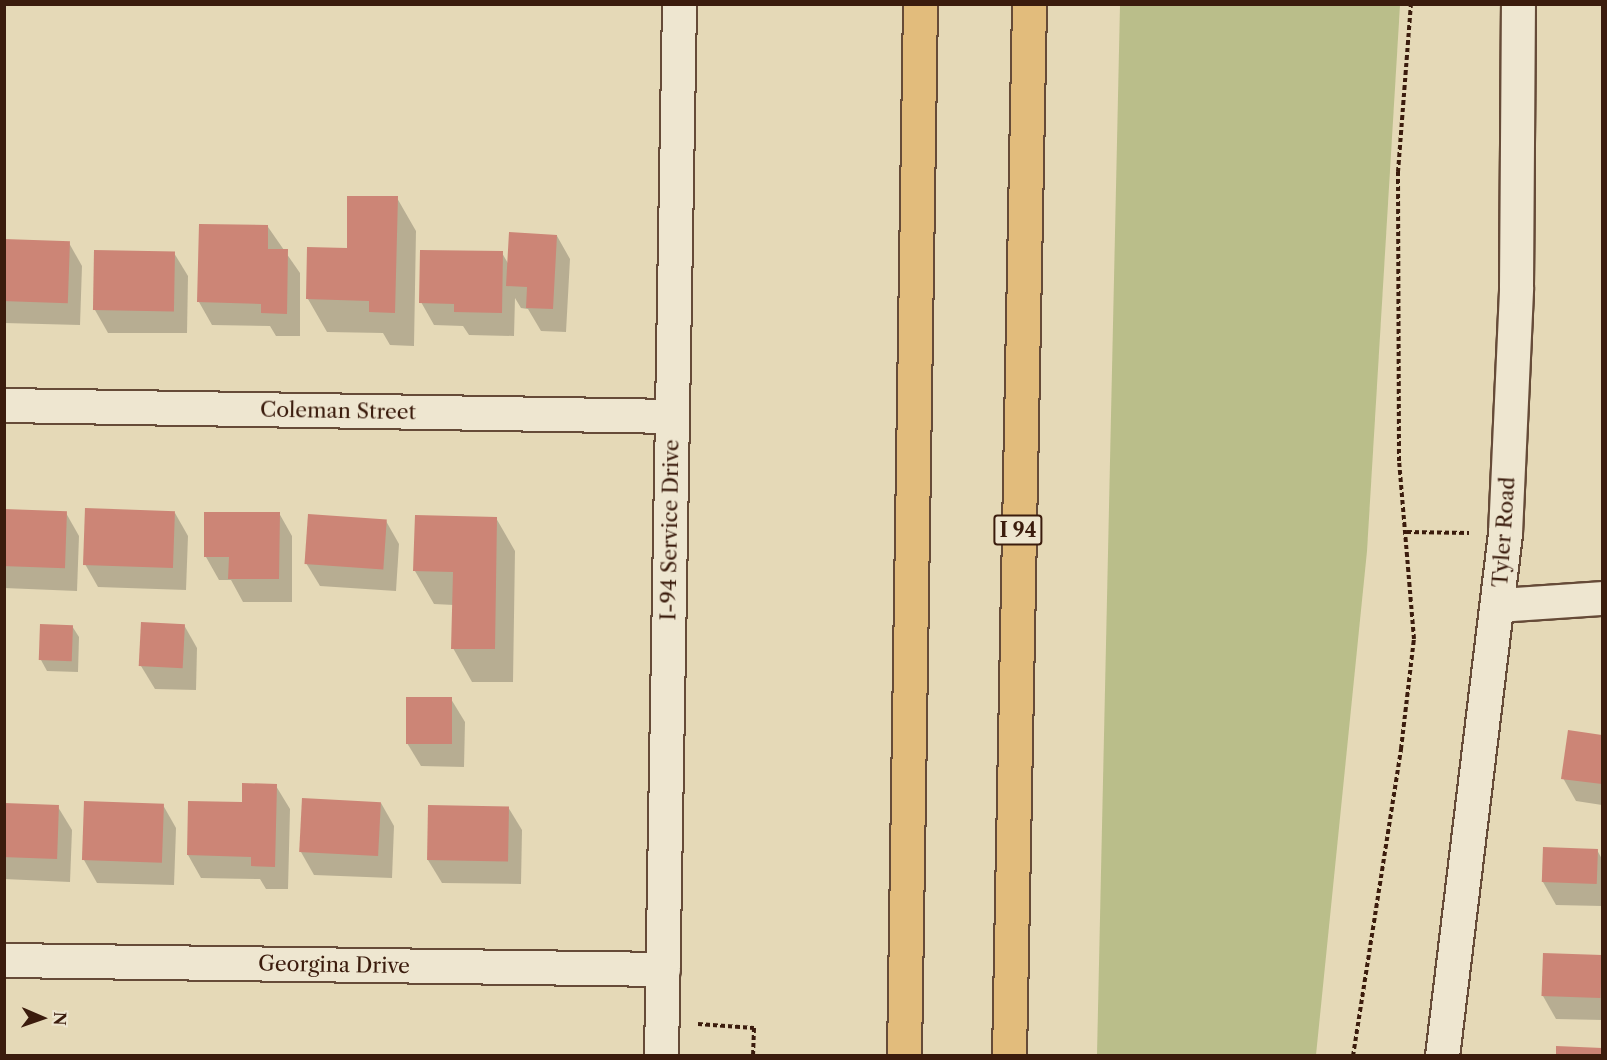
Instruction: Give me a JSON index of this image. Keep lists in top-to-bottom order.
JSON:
{
  "streets": {
    "highway": ["I 94"],
    "street": [
      "Coleman Street",
      "I-94 Service Drive",
      "Tyler Road",
      "Georgina Drive"
    ]
  },
  "crossings": [
    ["Coleman Street", "I-94 Service Drive"],
    ["I-94 Service Drive", "Georgina Drive"]
  ],
  "north": "right"
}
